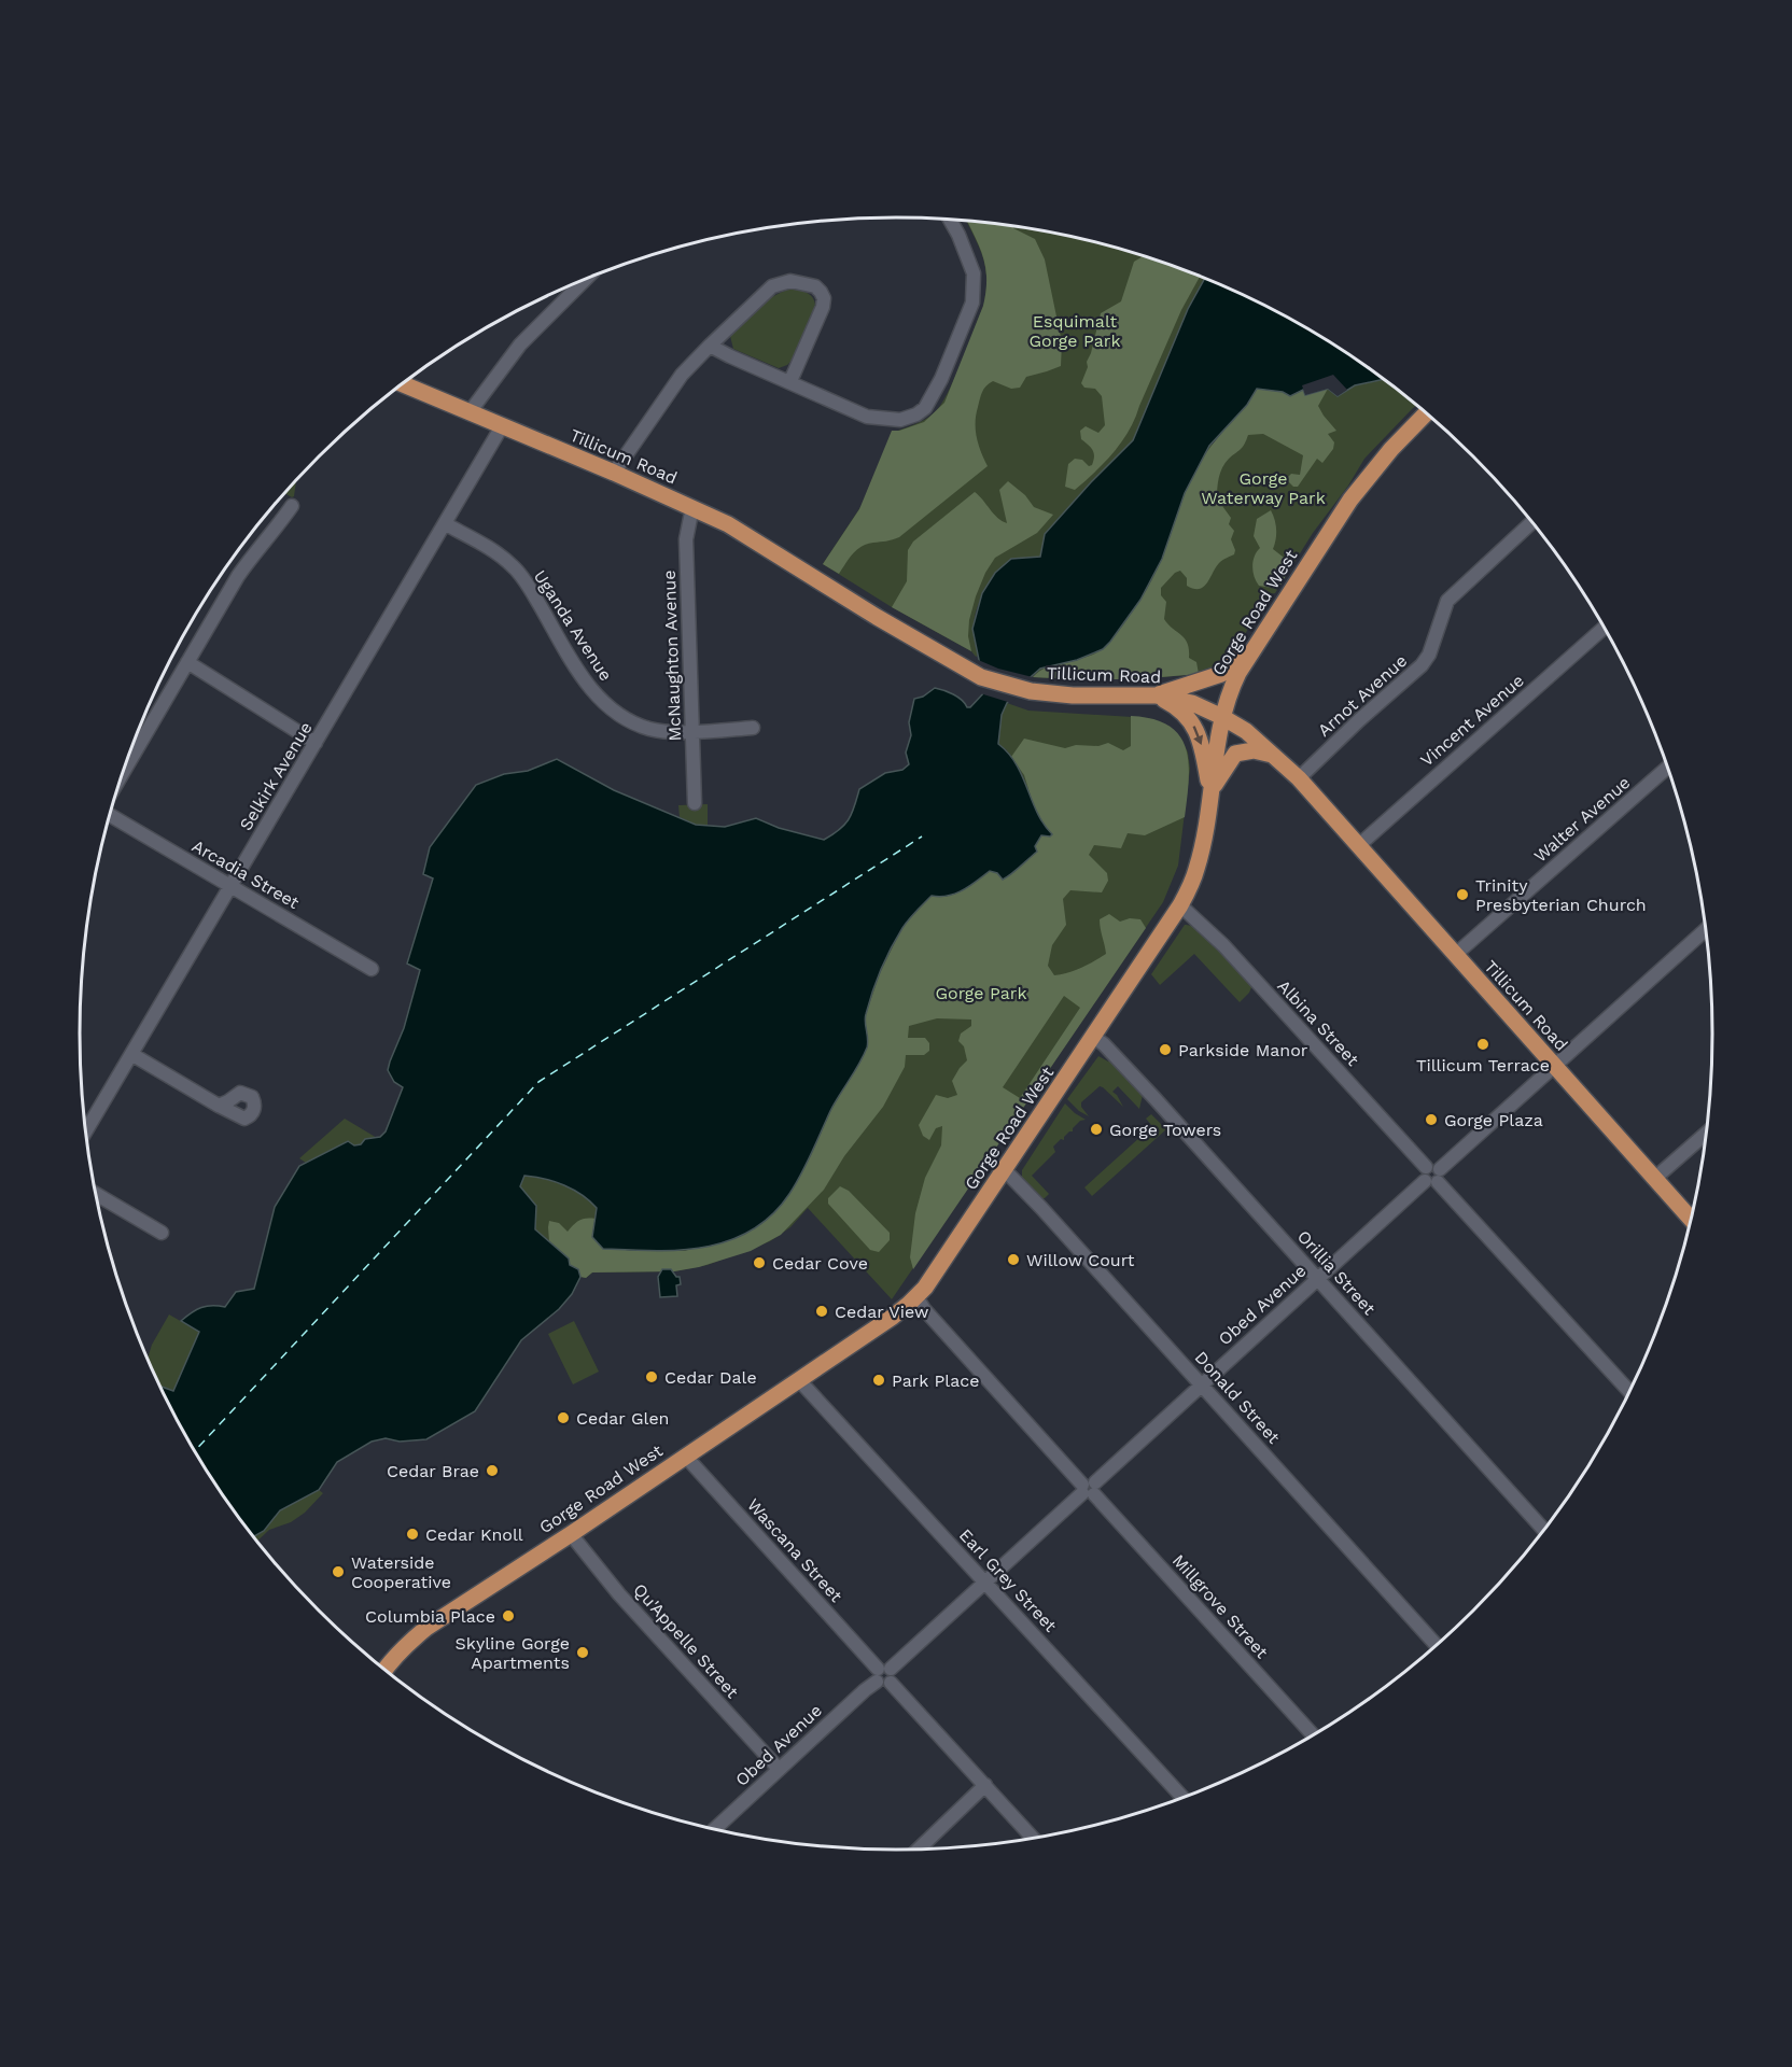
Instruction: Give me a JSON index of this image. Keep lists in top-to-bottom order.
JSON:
{
  "streets": {
    "main road": ["Tillicum Road", "Gorge Road West"],
    "street": [
      "Uganda Avenue",
      "McNaughton Avenue",
      "Arnot Avenue",
      "Vincent Avenue",
      "Selkirk Avenue",
      "Walter Avenue",
      "Arcadia Street",
      "Albina Street",
      "Orillia Street",
      "Obed Avenue",
      "Donald Street",
      "Wascana Street",
      "Earl Grey Street",
      "Millgrove Street",
      "Qu'Appelle Street"
    ]
  },
  "crossings": [
    ["Tillicum Road", "Gorge Road West"],
    ["Tillicum Road", "McNaughton Avenue"],
    ["Tillicum Road", "Arnot Avenue"],
    ["Tillicum Road", "Vincent Avenue"],
    ["Tillicum Road", "Selkirk Avenue"],
    ["Tillicum Road", "Walter Avenue"],
    ["Tillicum Road", "Obed Avenue"],
    ["Gorge Road West", "Albina Street"],
    ["Gorge Road West", "Orillia Street"],
    ["Gorge Road West", "Donald Street"],
    ["Gorge Road West", "Wascana Street"],
    ["Gorge Road West", "Earl Grey Street"],
    ["Gorge Road West", "Millgrove Street"],
    ["Gorge Road West", "Qu'Appelle Street"],
    ["Uganda Avenue", "McNaughton Avenue"],
    ["Uganda Avenue", "Selkirk Avenue"],
    ["Selkirk Avenue", "Arcadia Street"],
    ["Albina Street", "Obed Avenue"],
    ["Orillia Street", "Obed Avenue"],
    ["Obed Avenue", "Donald Street"],
    ["Obed Avenue", "Wascana Street"],
    ["Obed Avenue", "Earl Grey Street"],
    ["Obed Avenue", "Millgrove Street"],
    ["Obed Avenue", "Qu'Appelle Street"]
  ],
  "parks": ["Esquimalt Gorge Park", "Gorge Waterway Park", "Gorge Park"],
  "places": [
    "Trinity Presbyterian Church",
    "Tillicum Terrace",
    "Parkside Manor",
    "Gorge Plaza",
    "Gorge Towers",
    "Willow Court",
    "Cedar Cove",
    "Cedar View",
    "Cedar Dale",
    "Park Place",
    "Cedar Glen",
    "Cedar Brae",
    "Cedar Knoll",
    "Waterside Cooperative",
    "Columbia Place",
    "Skyline Gorge Apartments"
  ]
}
